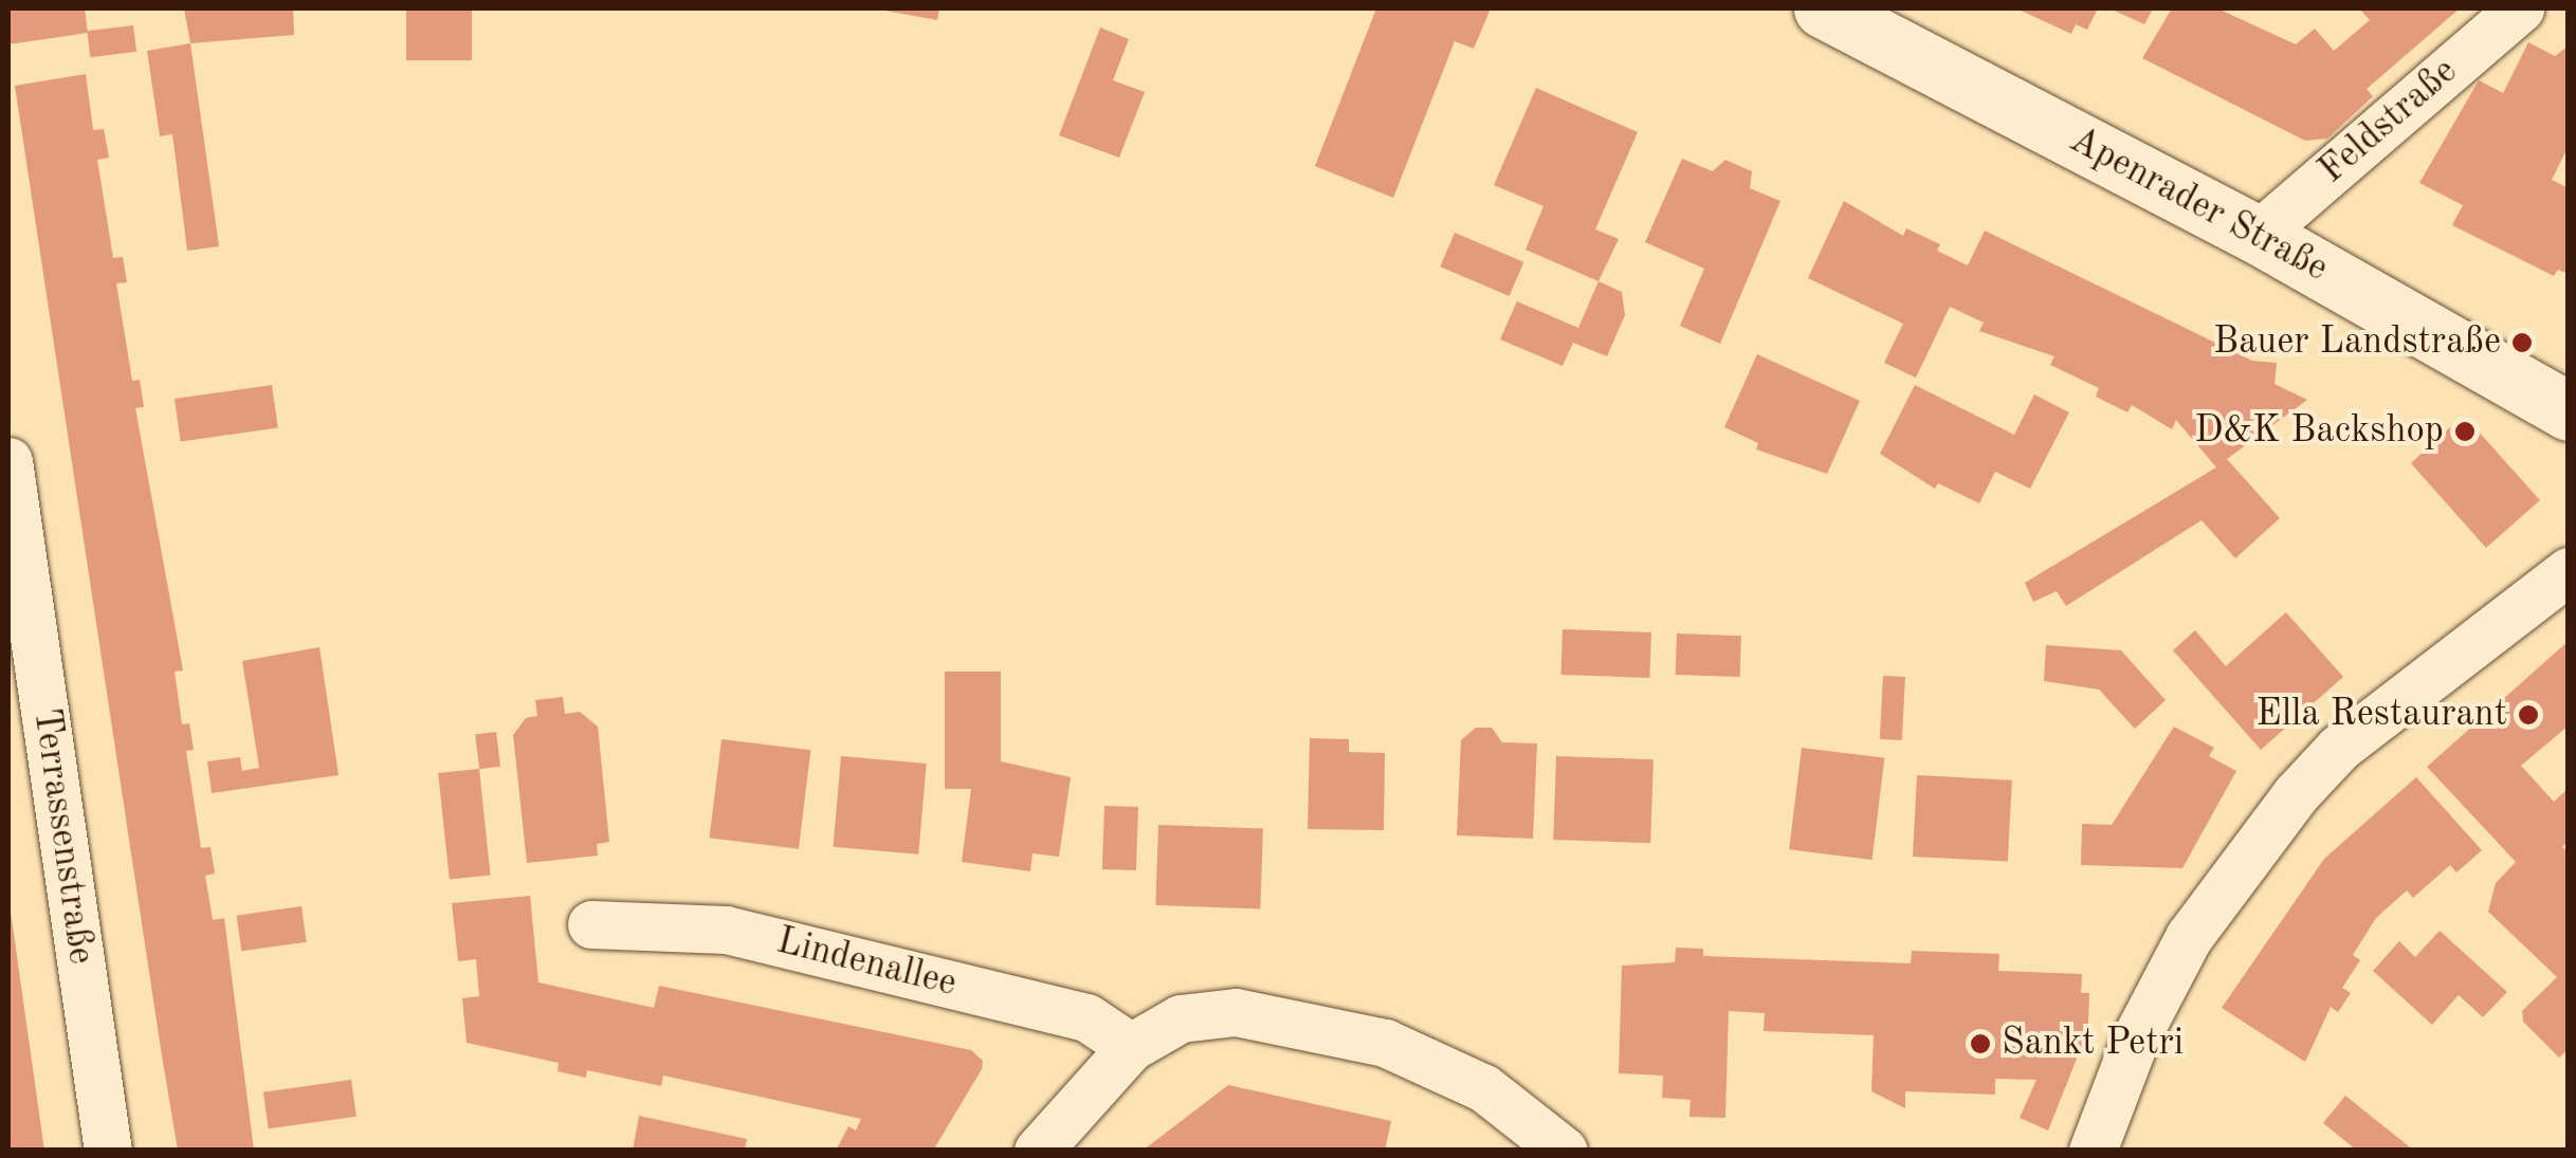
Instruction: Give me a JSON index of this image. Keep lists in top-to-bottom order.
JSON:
{
  "streets": {
    "street": [
      "Feldstraße",
      "Apenrader Straße",
      "Terrassenstraße",
      "Lindenallee"
    ]
  },
  "crossings": [
    ["Feldstraße", "Apenrader Straße"]
  ],
  "places": [
    "Bauer Landstraße",
    "D&K Backshop",
    "Ella Restaurant",
    "Sankt Petri"
  ]
}
